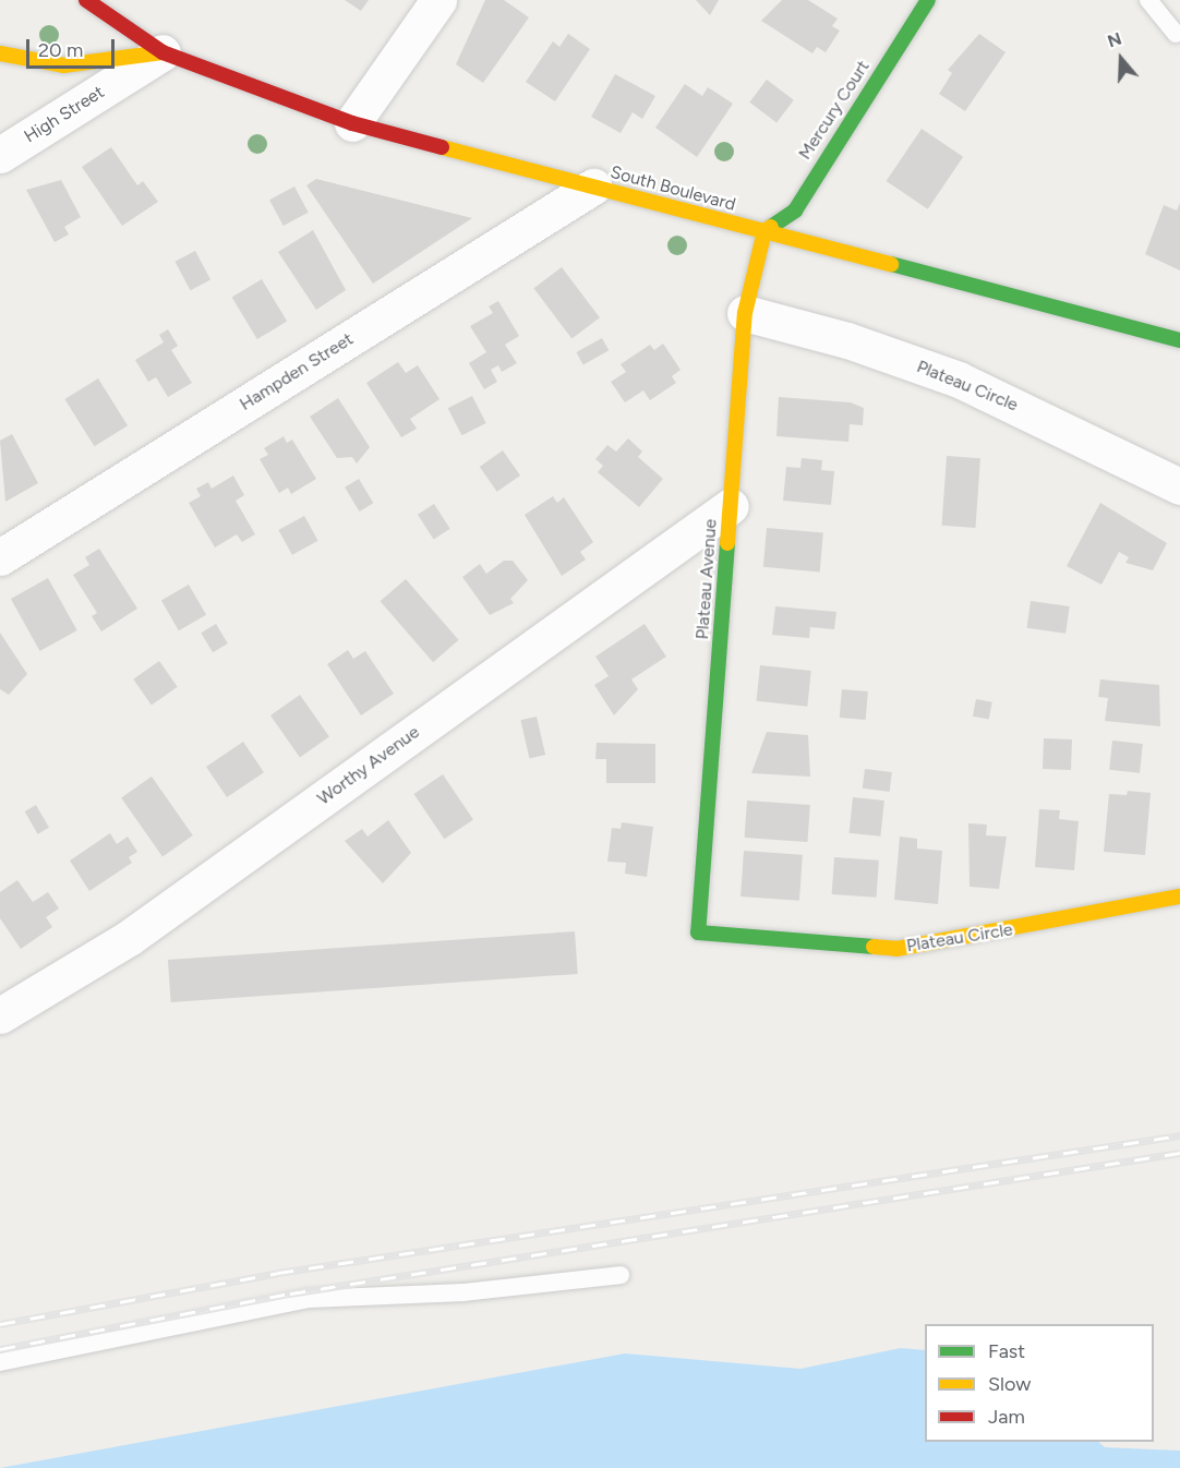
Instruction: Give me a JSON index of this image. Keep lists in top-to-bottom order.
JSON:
{
  "streets": {
    "street": [
      "Mercury Court",
      "High Street",
      "South Boulevard",
      "Hampden Street",
      "Plateau Circle",
      "Plateau Avenue",
      "Worthy Avenue"
    ]
  },
  "crossings": [
    ["Mercury Court", "South Boulevard"],
    ["Mercury Court", "Plateau Avenue"],
    ["High Street", "South Boulevard"],
    ["South Boulevard", "Hampden Street"],
    ["South Boulevard", "Plateau Avenue"],
    ["Plateau Circle", "Plateau Avenue"],
    ["Plateau Avenue", "Worthy Avenue"]
  ],
  "legend": ["Fast", "Slow", "Jam"],
  "scale_bar": "20 m",
  "north": "top"
}
